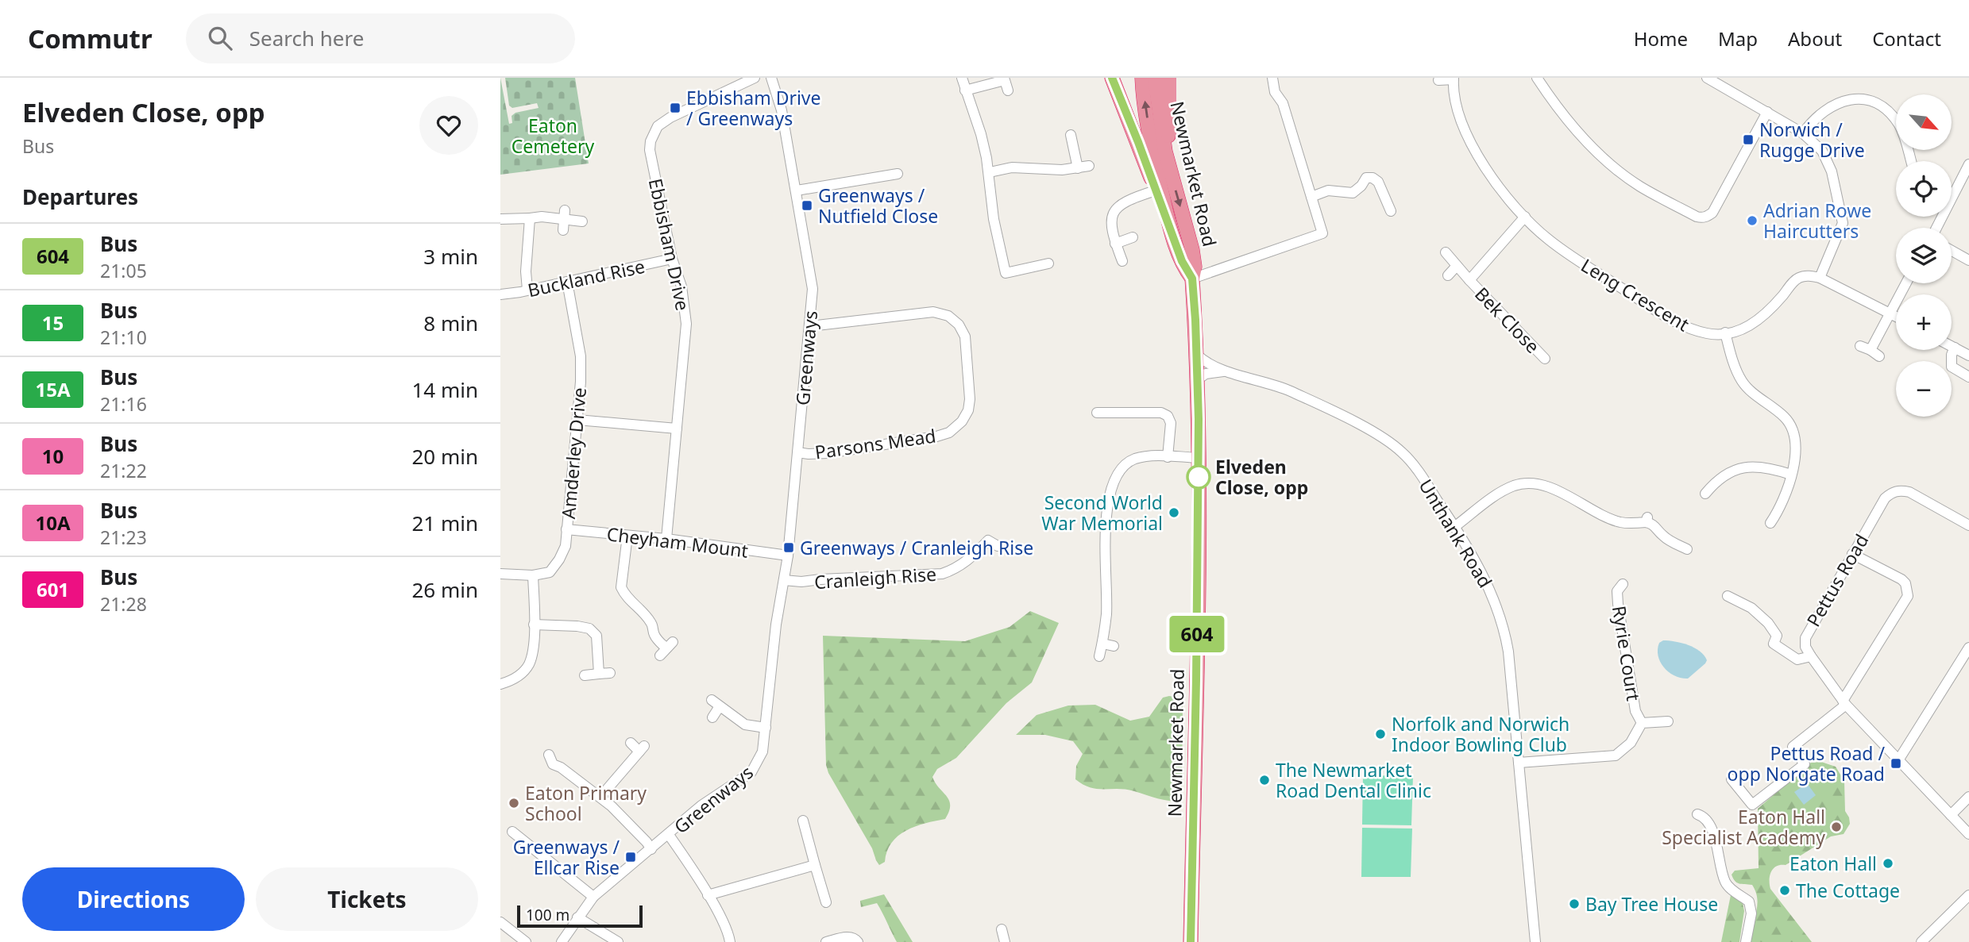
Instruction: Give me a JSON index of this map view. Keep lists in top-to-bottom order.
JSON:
{
  "streets": {
    "highway": ["Newmarket Road"],
    "street": [
      "Ebbisham Drive",
      "Buckland Rise",
      "Leng Crescent",
      "Bek Close",
      "Greenways",
      "Parsons Mead",
      "Amderley Drive",
      "Unthank Road",
      "Cheyham Mount",
      "Cranleigh Rise",
      "Pettus Road",
      "Ryrie Court"
    ]
  },
  "crossings": [
    ["Newmarket Road", "Unthank Road"],
    ["Ebbisham Drive", "Buckland Rise"],
    ["Ebbisham Drive", "Cheyham Mount"],
    ["Buckland Rise", "Amderley Drive"],
    ["Leng Crescent", "Bek Close"],
    ["Greenways", "Parsons Mead"],
    ["Greenways", "Cheyham Mount"],
    ["Greenways", "Cranleigh Rise"],
    ["Amderley Drive", "Cheyham Mount"],
    ["Unthank Road", "Ryrie Court"]
  ],
  "parks": ["Eaton Cemetery"],
  "places": {
    "transit": [
      "Ebbisham Drive / Greenways",
      "Norwich / Rugge Drive",
      "Greenways / Nutfield Close",
      "Greenways / Cranleigh Rise",
      "Pettus Road / opp Norgate Road",
      "Greenways / Ellcar Rise"
    ],
    "other": [
      "Adrian Rowe Haircutters",
      "Elveden Close, opp",
      "Second World War Memorial",
      "Norfolk and Norwich Indoor Bowling Club",
      "The Newmarket Road Dental Clinic",
      "Eaton Primary School",
      "Eaton Hall Specialist Academy",
      "Eaton Hall",
      "The Cottage",
      "Bay Tree House"
    ]
  },
  "lines": ["bus line 604"],
  "scale_bar": "100 m",
  "north": "bottom right",
  "page": {
    "header": "Commutr",
    "search": "Search here",
    "nav": [
      "Home",
      "Map",
      "About",
      "Contact"
    ],
    "heading": [
      ["Elveden Close, opp", "Bus"],
      "Departures"
    ],
    "on_map": "604",
    "map_buttons": ["+", "−"],
    "list": [
      {
        "mark": "604",
        "name": "Bus",
        "note": "21:05",
        "value": "3 min"
      },
      {
        "mark": "15",
        "name": "Bus",
        "note": "21:10",
        "value": "8 min"
      },
      {
        "mark": "15A",
        "name": "Bus",
        "note": "21:16",
        "value": "14 min"
      },
      {
        "mark": "10",
        "name": "Bus",
        "note": "21:22",
        "value": "20 min"
      },
      {
        "mark": "10A",
        "name": "Bus",
        "note": "21:23",
        "value": "21 min"
      },
      {
        "mark": "601",
        "name": "Bus",
        "note": "21:28",
        "value": "26 min"
      }
    ],
    "buttons": ["Directions", "Tickets"],
    "scale": "100 m"
  }
}
